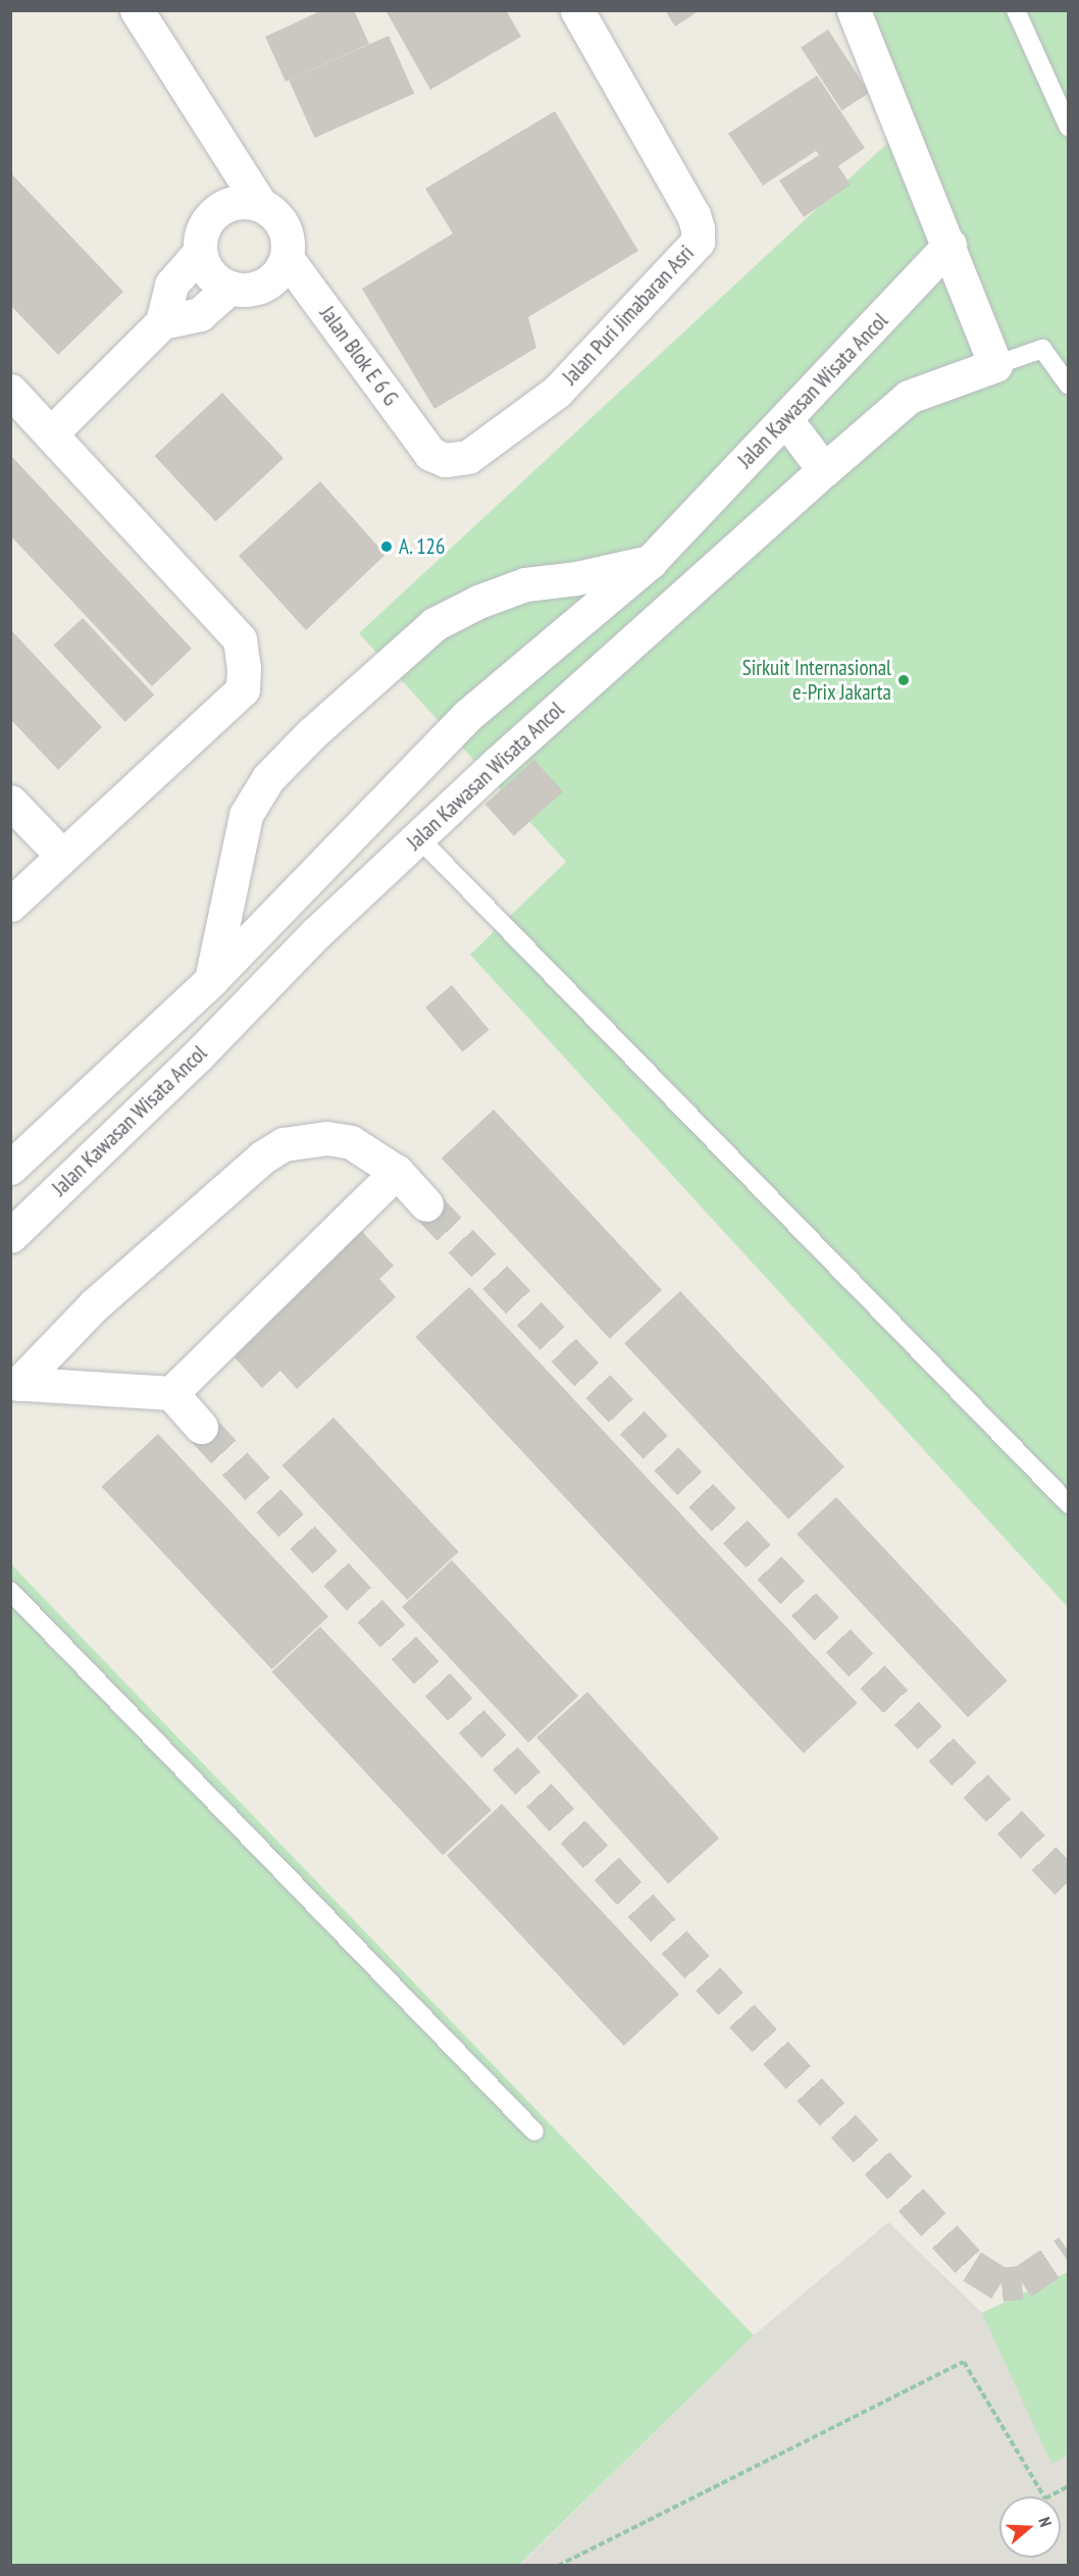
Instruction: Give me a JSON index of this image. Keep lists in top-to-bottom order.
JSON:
{
  "streets": {
    "street": ["Jalan Puri Jimabaran Asri", "Jalan Blok E 6 G", "Jalan Kawasan Wisata Ancol"]
  },
  "crossings": [
    ["Jalan Puri Jimabaran Asri", "Jalan Blok E 6 G"]
  ],
  "places": ["A. 126", "Sirkuit Internasional e-Prix Jakarta"],
  "north": "right"
}
